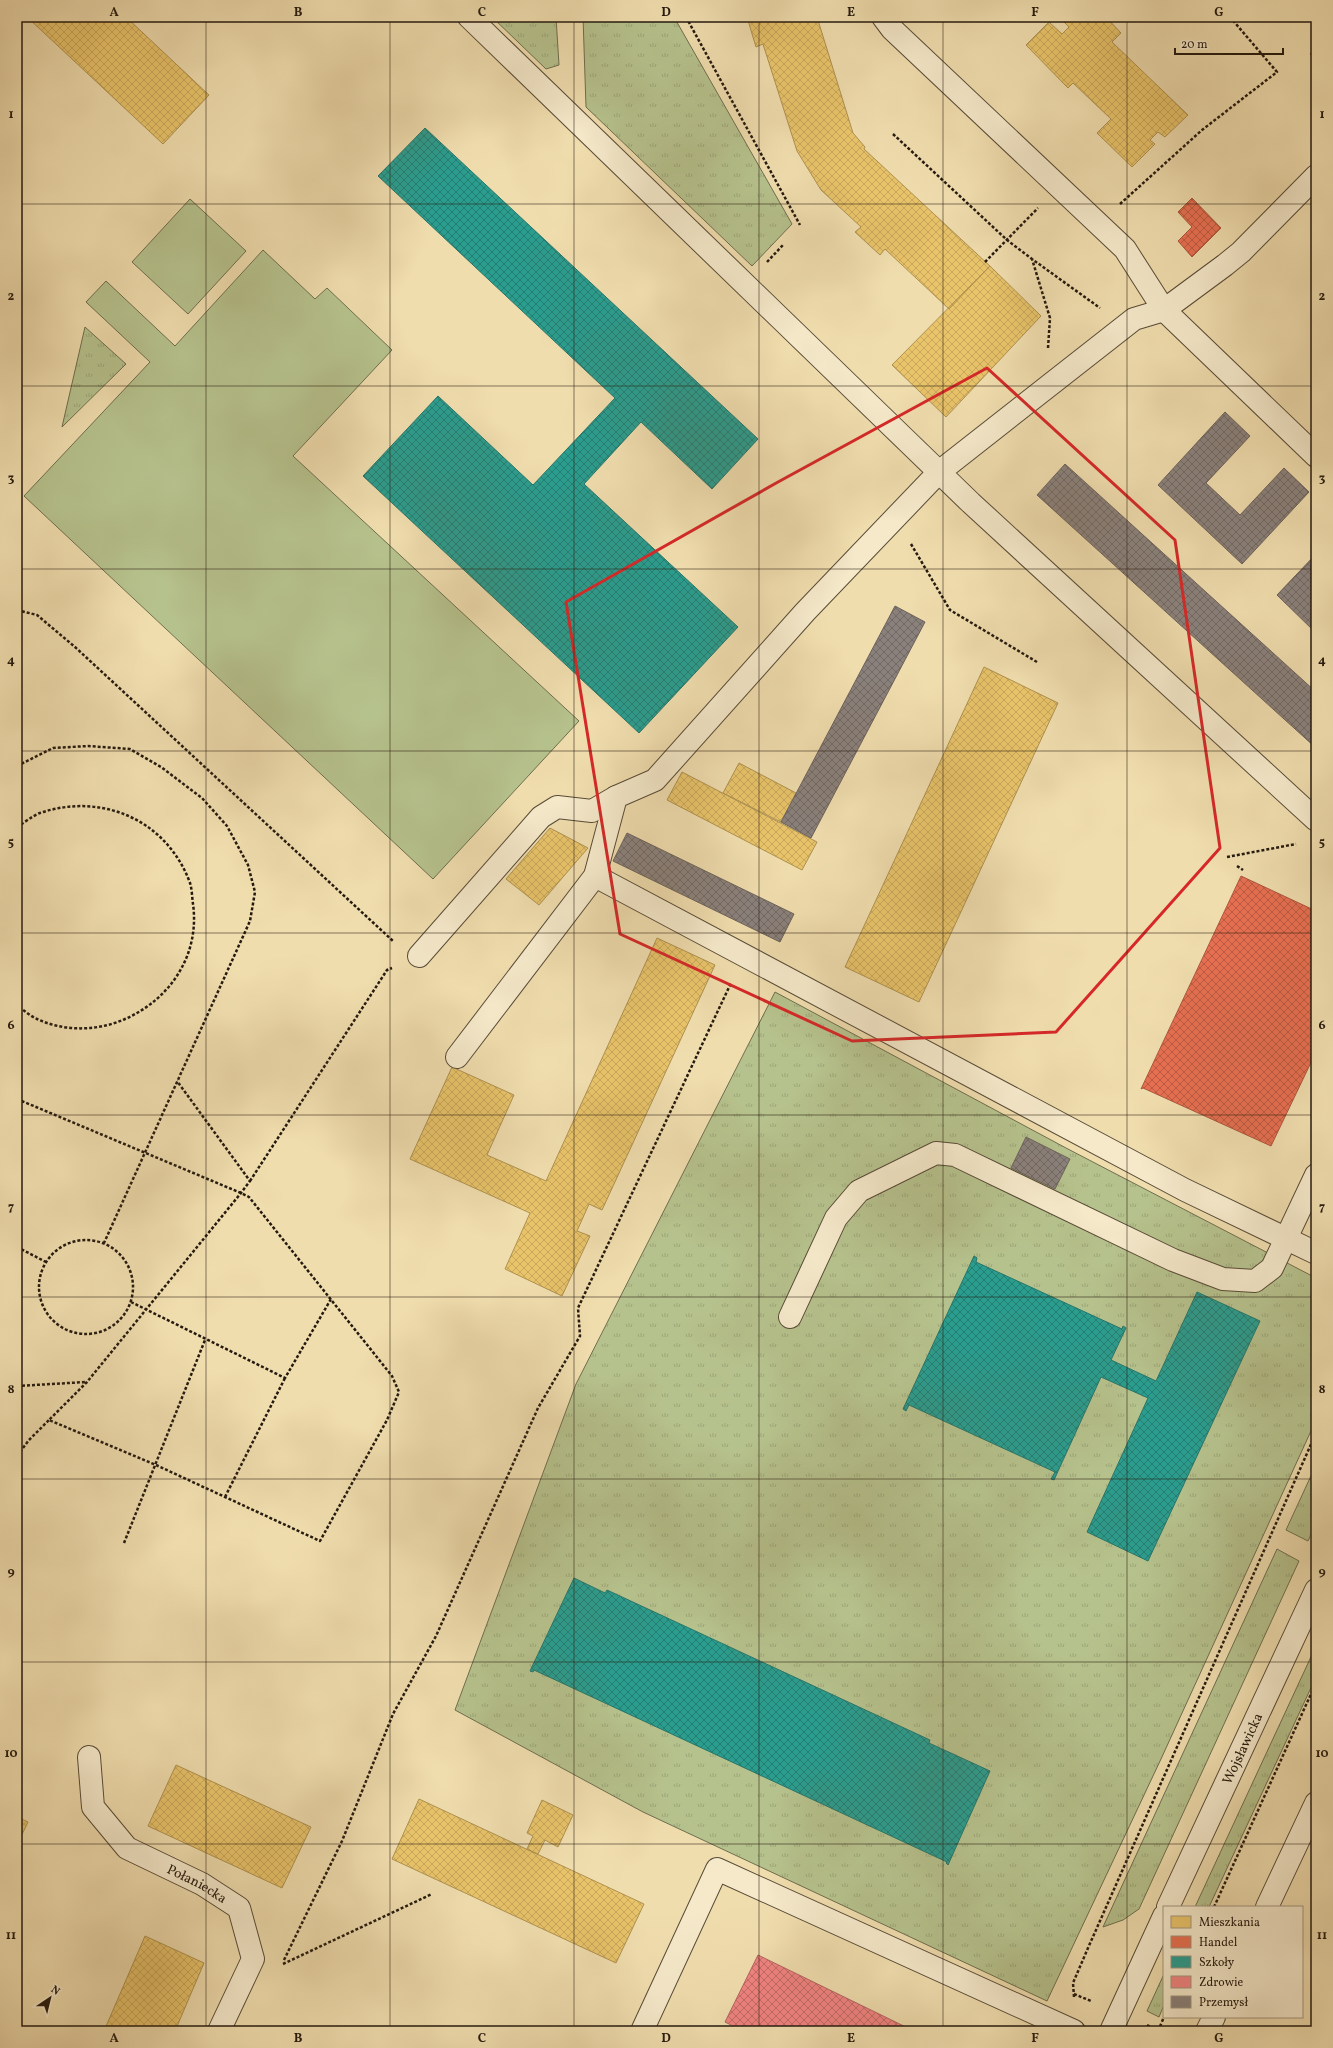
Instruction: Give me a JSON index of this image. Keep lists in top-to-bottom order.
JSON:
{
  "streets": {
    "street": ["Wojsławicka", "Połaniecka"]
  },
  "legend": [
    "Mieszkania",
    "Handel",
    "Szkoły",
    "Zdrowie",
    "Przemysł"
  ],
  "scale_bar": "20 m",
  "north": "top right",
  "grid": {
    "columns": [
      "A",
      "B",
      "C",
      "D",
      "E",
      "F",
      "G"
    ],
    "rows": [
      "1",
      "2",
      "3",
      "4",
      "5",
      "6",
      "7",
      "8",
      "9",
      "10",
      "11"
    ]
  }
}
